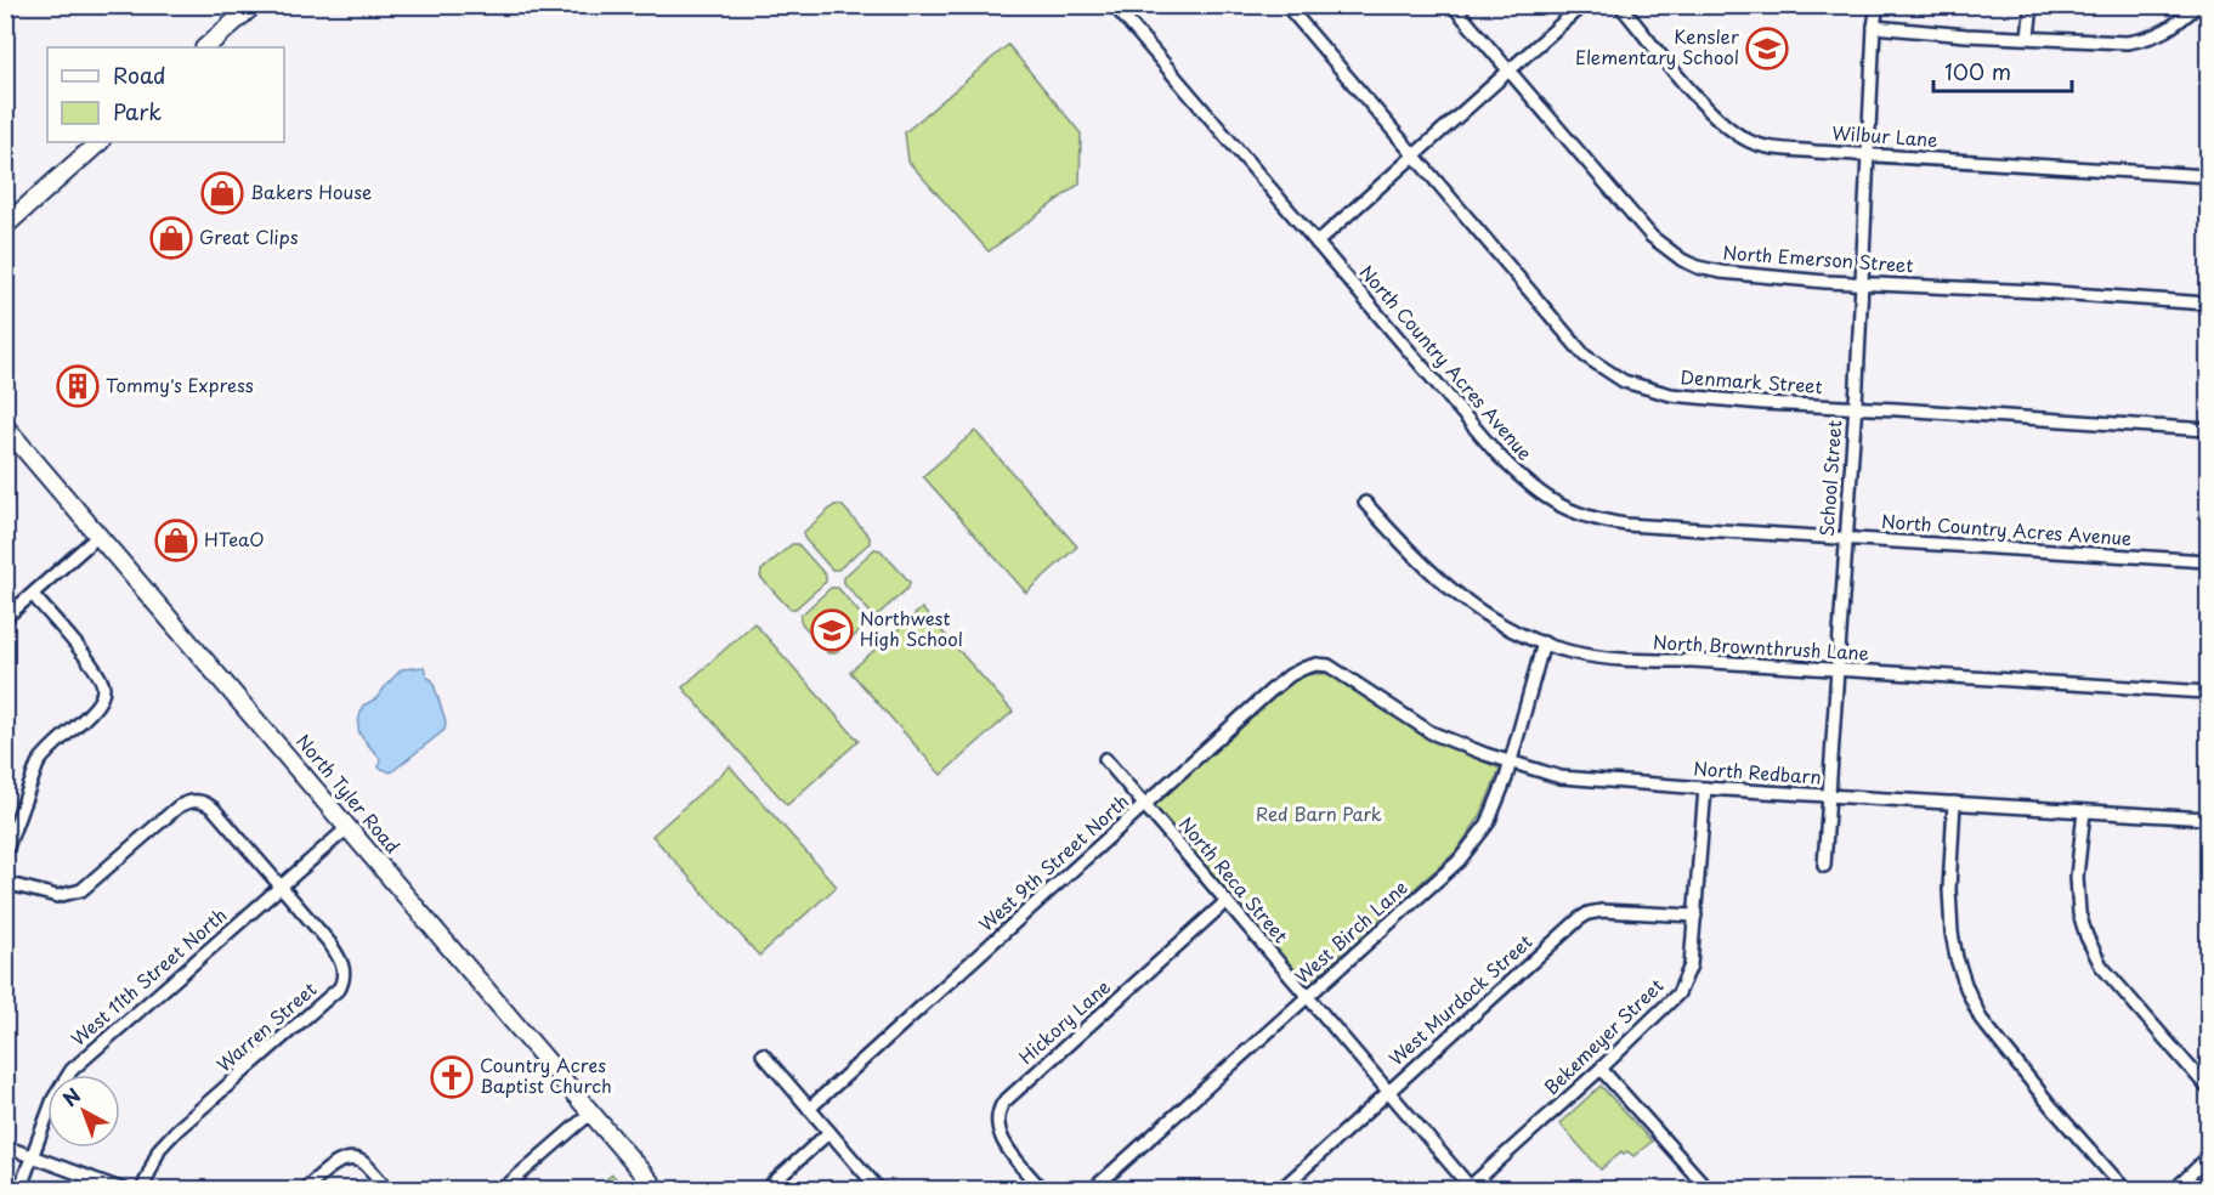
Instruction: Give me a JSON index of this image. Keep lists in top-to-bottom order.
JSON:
{
  "streets": {
    "main road": ["North Tyler Road"],
    "street": [
      "Wilbur Lane",
      "North Emerson Street",
      "North Country Acres Avenue",
      "Denmark Street",
      "School Street",
      "North Brownthrush Lane",
      "North Redbarn",
      "West 9th Street North",
      "North Reca Street",
      "West Birch Lane",
      "West 11th Street North",
      "West Murdock Street",
      "Hickory Lane",
      "Warren Street",
      "Bekemeyer Street"
    ]
  },
  "crossings": [
    ["Wilbur Lane", "School Street"],
    ["North Emerson Street", "School Street"],
    ["North Country Acres Avenue", "School Street"],
    ["Denmark Street", "School Street"],
    ["School Street", "North Brownthrush Lane"],
    ["School Street", "North Redbarn"],
    ["North Brownthrush Lane", "West Birch Lane"],
    ["North Redbarn", "West 9th Street North"],
    ["North Redbarn", "West Birch Lane"],
    ["North Redbarn", "Bekemeyer Street"],
    ["North Tyler Road", "West 11th Street North"],
    ["West 9th Street North", "North Reca Street"],
    ["North Reca Street", "West Birch Lane"],
    ["North Reca Street", "West Murdock Street"],
    ["North Reca Street", "Hickory Lane"],
    ["North Reca Street", "Bekemeyer Street"],
    ["West 11th Street North", "Warren Street"],
    ["West Murdock Street", "Bekemeyer Street"]
  ],
  "parks": ["Red Barn Park"],
  "places": {
    "school or university": ["Kensler Elementary School", "Northwest High School"],
    "shop": ["Bakers House", "Great Clips", "HTeaO"],
    "building": ["Tommy's Express"],
    "church": ["Country Acres Baptist Church"]
  },
  "legend": ["Road", "Park"],
  "scale_bar": "100 m",
  "north": "top left"
}
